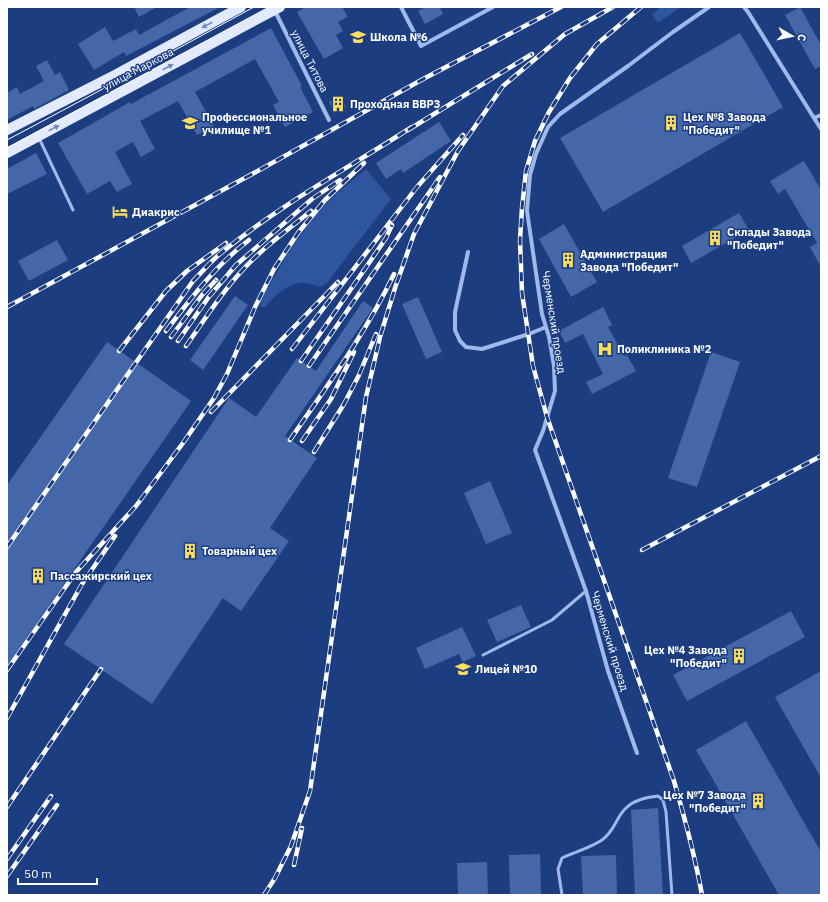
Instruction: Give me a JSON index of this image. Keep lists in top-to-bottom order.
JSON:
{
  "streets": {
    "main road": ["улица Маркова"],
    "street": ["улица Титова", "Черменский проезд"]
  },
  "crossings": [
    ["улица Титова", "улица Маркова"]
  ],
  "places": {
    "school or university": ["Школа №6", "Профессиональное училище №1", "Лицей №10"],
    "building": [
      "Проходная ВВРЗ",
      "Цех №8 Завода \"Победит\"",
      "Склады Завода \"Победит\"",
      "Администрация Завода \"Победит\"",
      "Товарный цех",
      "Пассажирский цех",
      "Цех №4 Завода \"Победит\"",
      "Цех №7 Завода \"Победит\""
    ],
    "hotel": ["Диакрис"],
    "hospital": ["Поликлиника №2"]
  },
  "scale_bar": "50 m",
  "north": "right"
}
